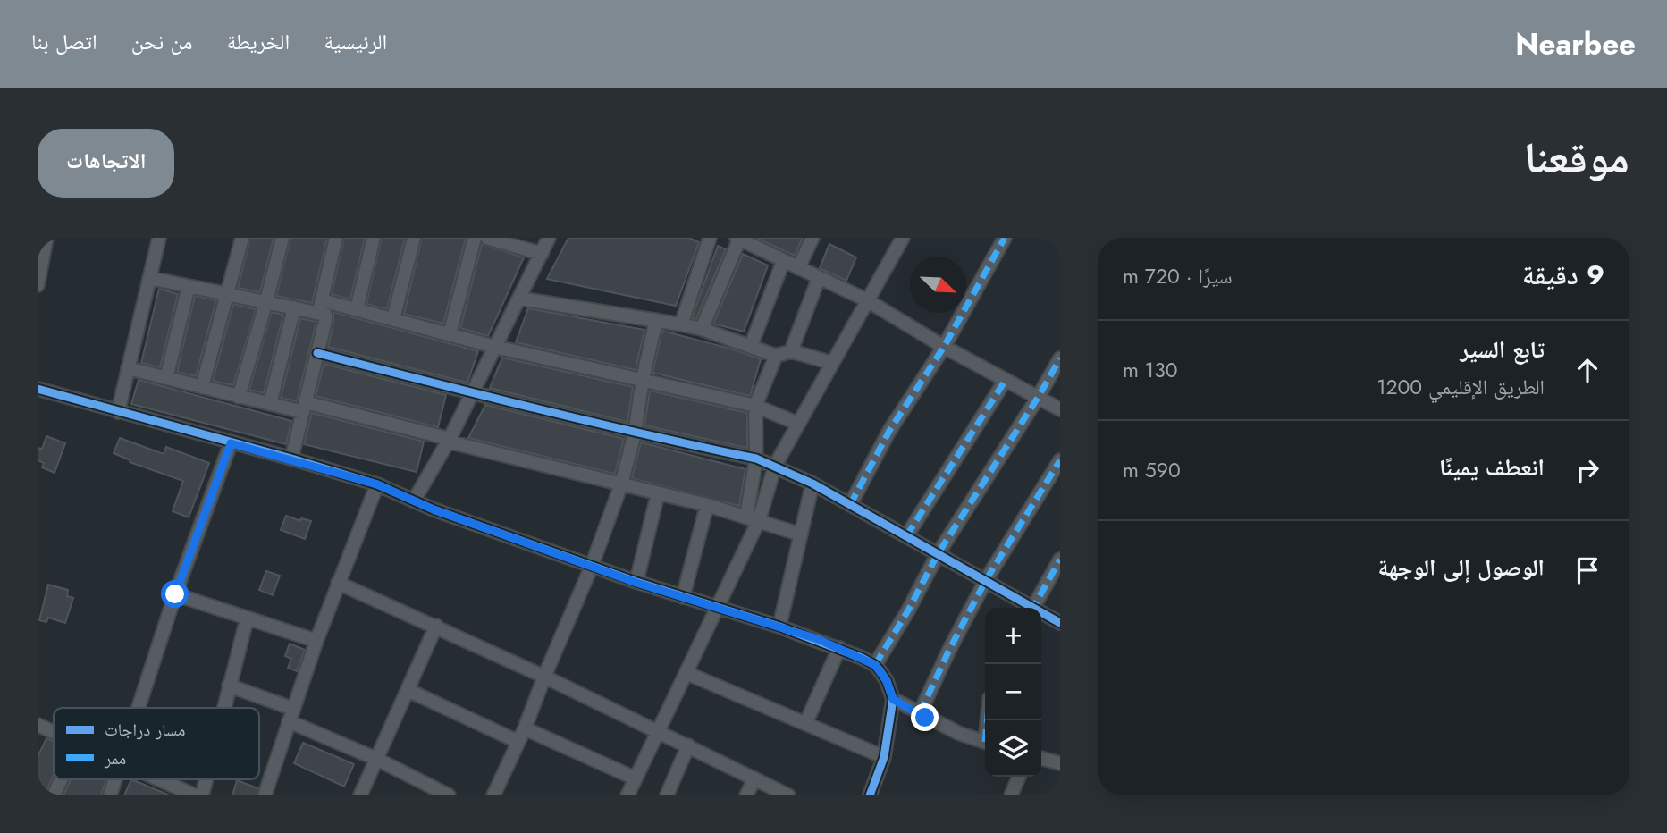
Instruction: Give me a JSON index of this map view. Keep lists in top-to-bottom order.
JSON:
{
  "legend": ["مسار دراجات", "ممر"],
  "north": "bottom right",
  "page": {
    "header": "Nearbee",
    "nav": [
      "الرئيسية",
      "الخريطة",
      "من نحن",
      "اتصل بنا"
    ],
    "title": "موقعنا",
    "buttons": "الاتجاهات",
    "heading": ["9 دقيقة", "سيرًا · 720 m"],
    "list": [
      ["تابع السير", "الطريق الإقليمي 1200", "130 m"],
      ["انعطف يمينًا", "590 m"],
      "الوصول إلى الوجهة"
    ],
    "map_buttons": ["+", "−"]
  }
}
